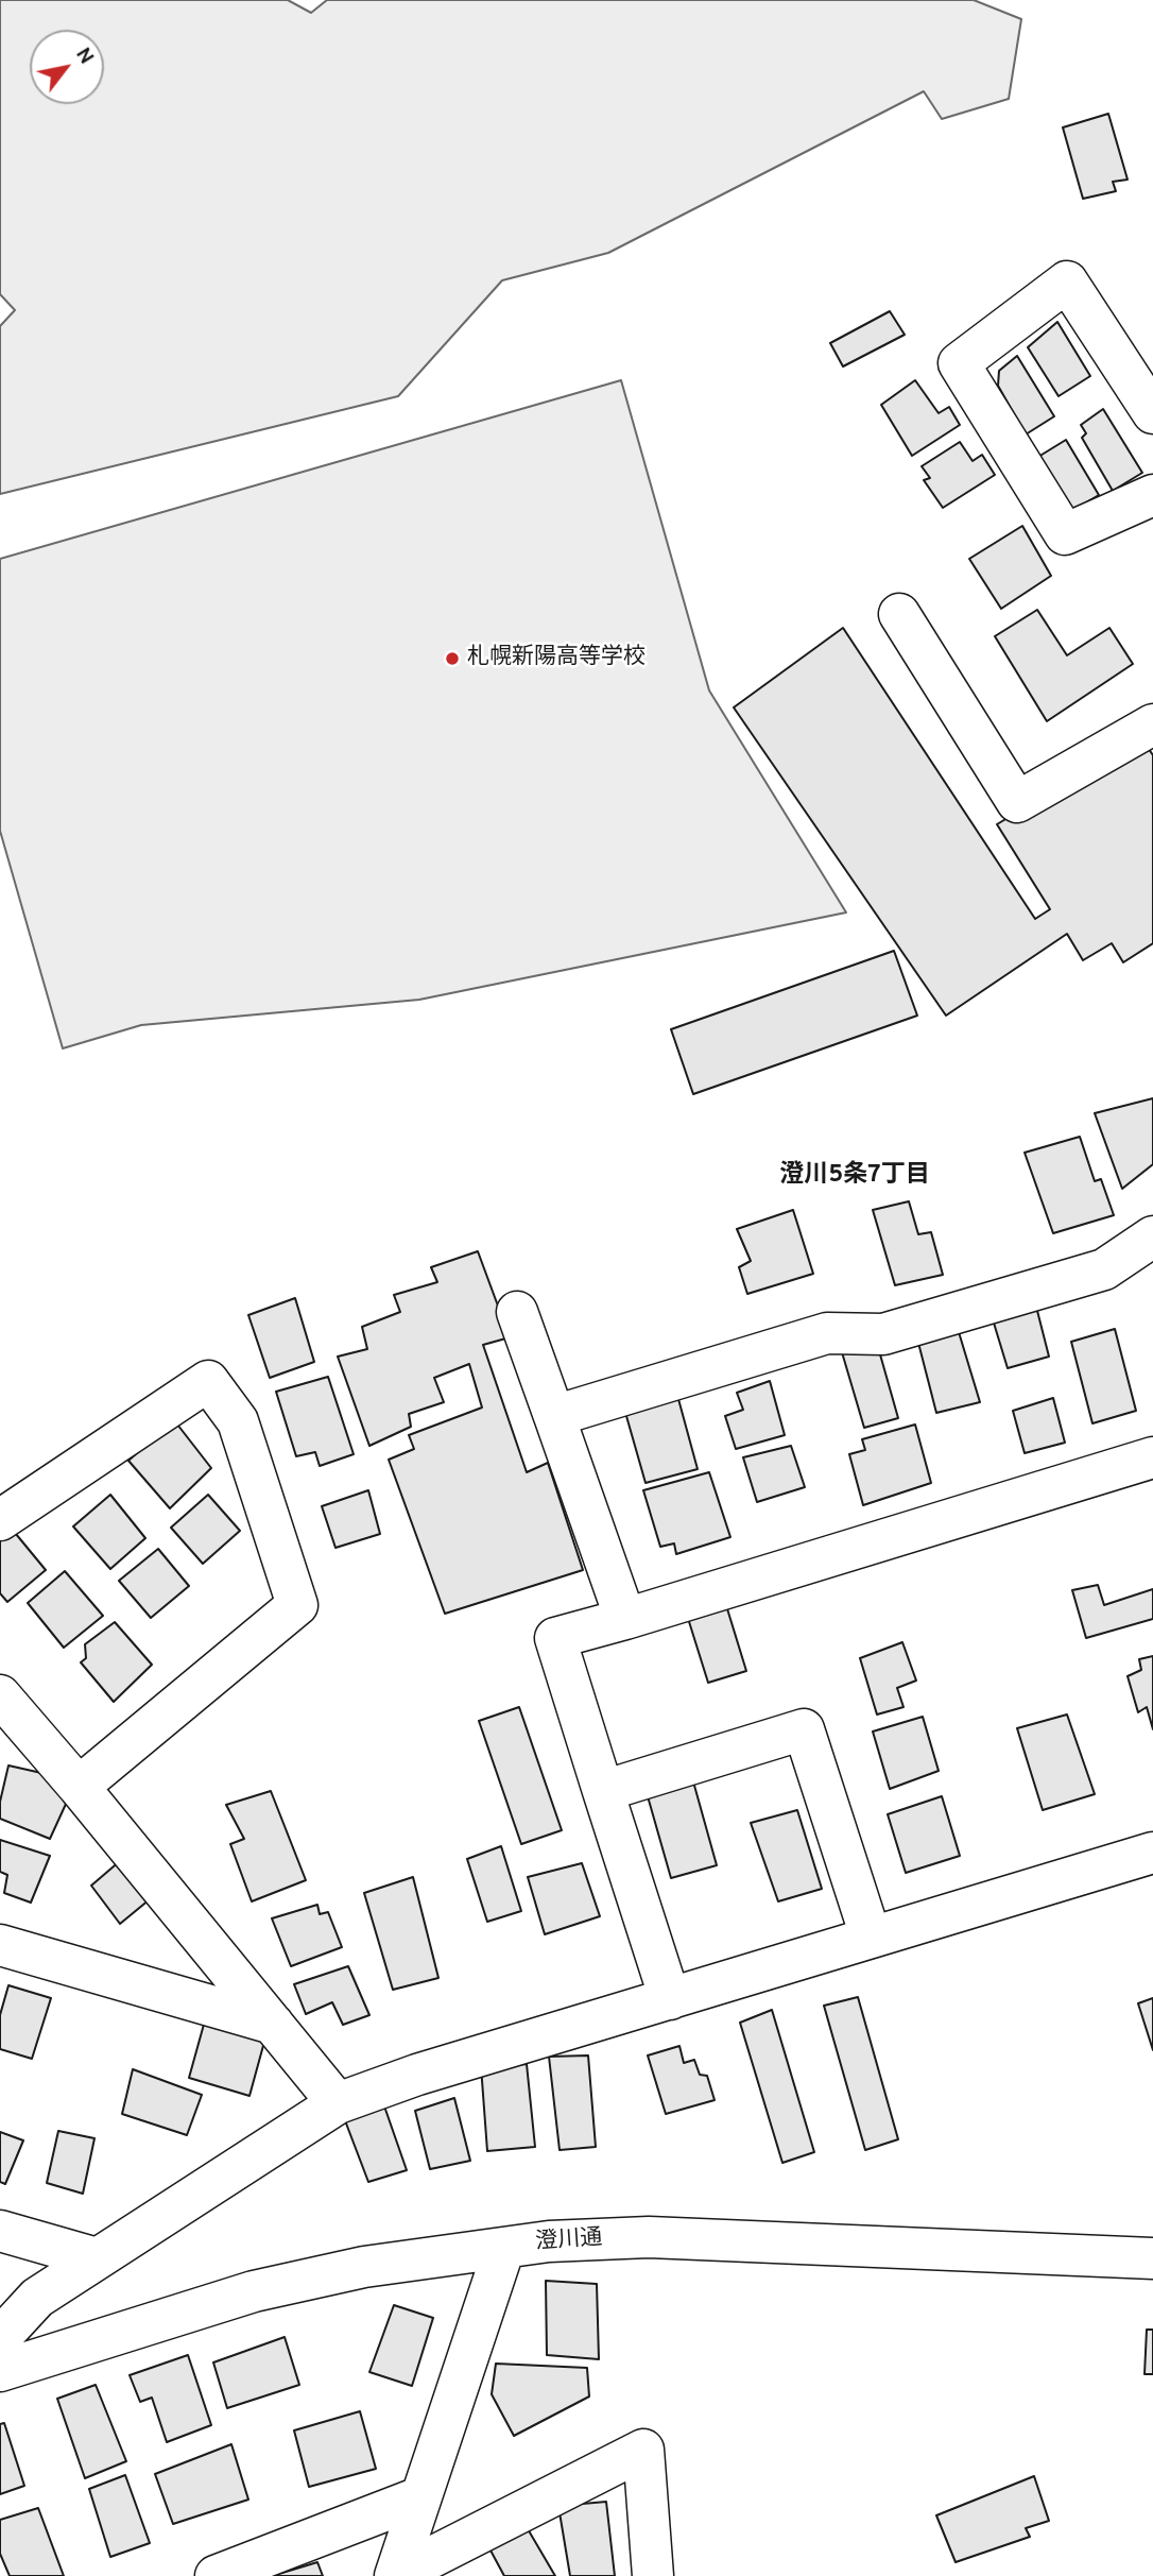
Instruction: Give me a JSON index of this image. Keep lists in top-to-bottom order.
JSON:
{
  "streets": {
    "street": ["澄川通"]
  },
  "districts": ["澄川5条7丁目"],
  "places": ["札幌新陽高等学校"],
  "north": "top right"
}
